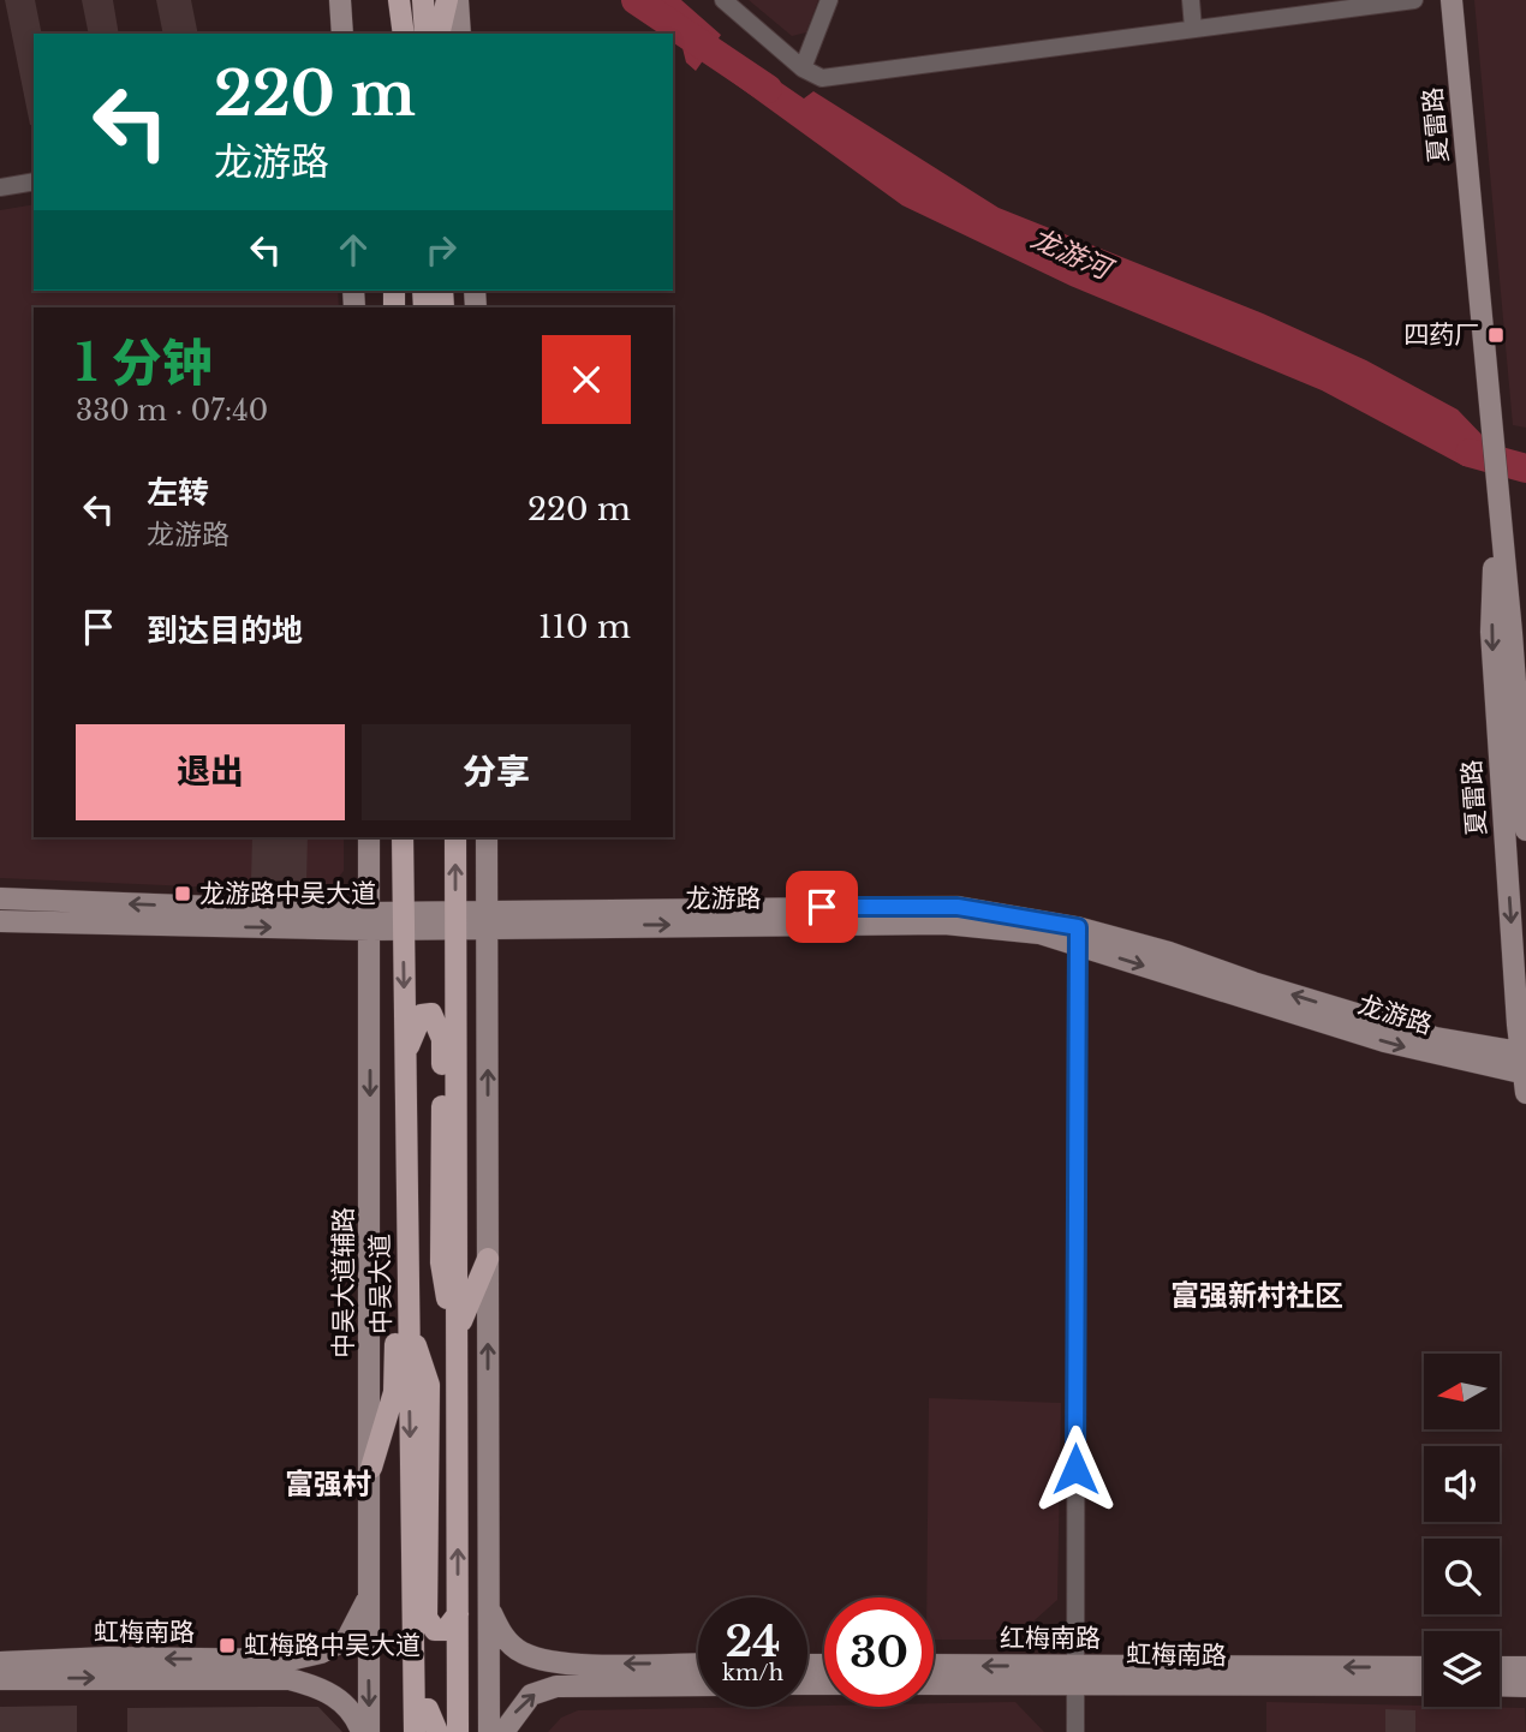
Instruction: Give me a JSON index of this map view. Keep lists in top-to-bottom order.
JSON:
{
  "streets": {
    "main road": [
      "夏雷路",
      "龙游路",
      "中吴大道辅路",
      "中吴大道",
      "虹梅南路",
      "红梅南路"
    ]
  },
  "crossings": [
    ["夏雷路", "龙游路"],
    ["龙游路", "中吴大道辅路"],
    ["龙游路", "中吴大道"],
    ["虹梅南路", "红梅南路"]
  ],
  "one_way": ["红梅南路"],
  "districts": ["富强新村社区", "富强村"],
  "water": ["龙游河"],
  "places": {
    "transit": ["四药厂", "龙游路中吴大道", "虹梅路中吴大道"]
  },
  "north": "left",
  "page": {
    "turn": ["220 m", "龙游路"],
    "heading": ["1 分钟", "330 m · 07:40"],
    "list": [
      {
        "name": "左转",
        "note": "龙游路",
        "value": "220 m"
      },
      {
        "name": "到达目的地",
        "value": "110 m"
      }
    ],
    "buttons": ["退出", "分享"],
    "speed": "24 km/h",
    "limit": "30"
  }
}
